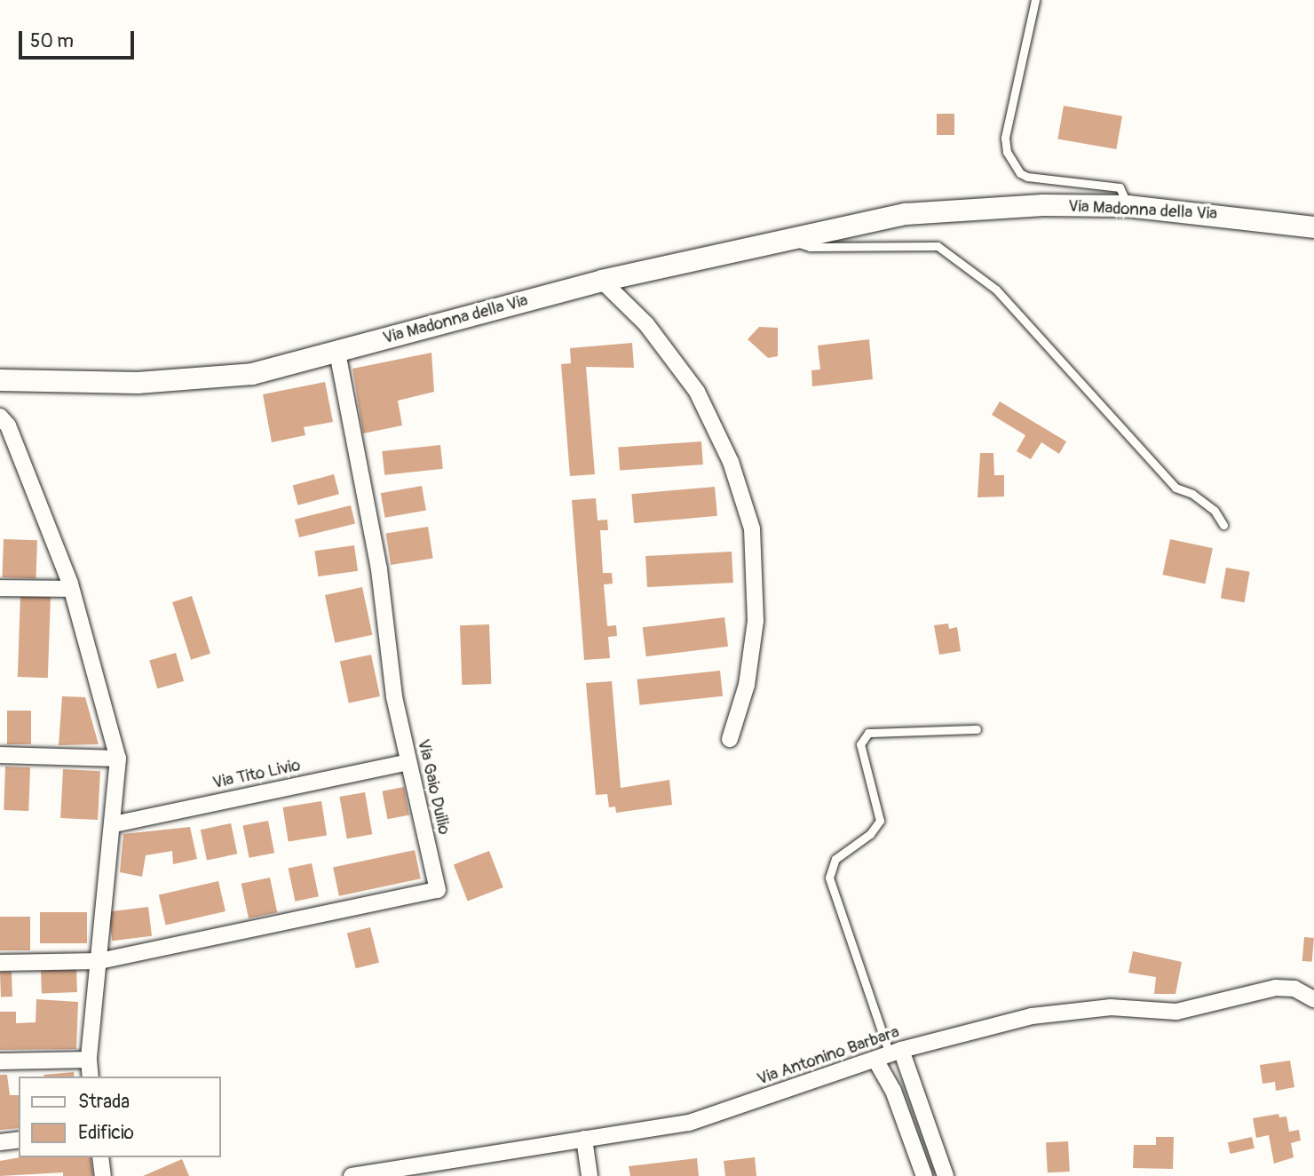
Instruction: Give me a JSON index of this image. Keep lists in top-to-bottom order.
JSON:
{
  "streets": {
    "street": [
      "Via Madonna della Via",
      "Via Tito Livio",
      "Via Gaio Duilio",
      "Via Antonino Barbara"
    ]
  },
  "crossings": [
    ["Via Madonna della Via", "Via Gaio Duilio"],
    ["Via Tito Livio", "Via Gaio Duilio"]
  ],
  "legend": ["Strada", "Edificio"],
  "scale_bar": "50 m"
}
